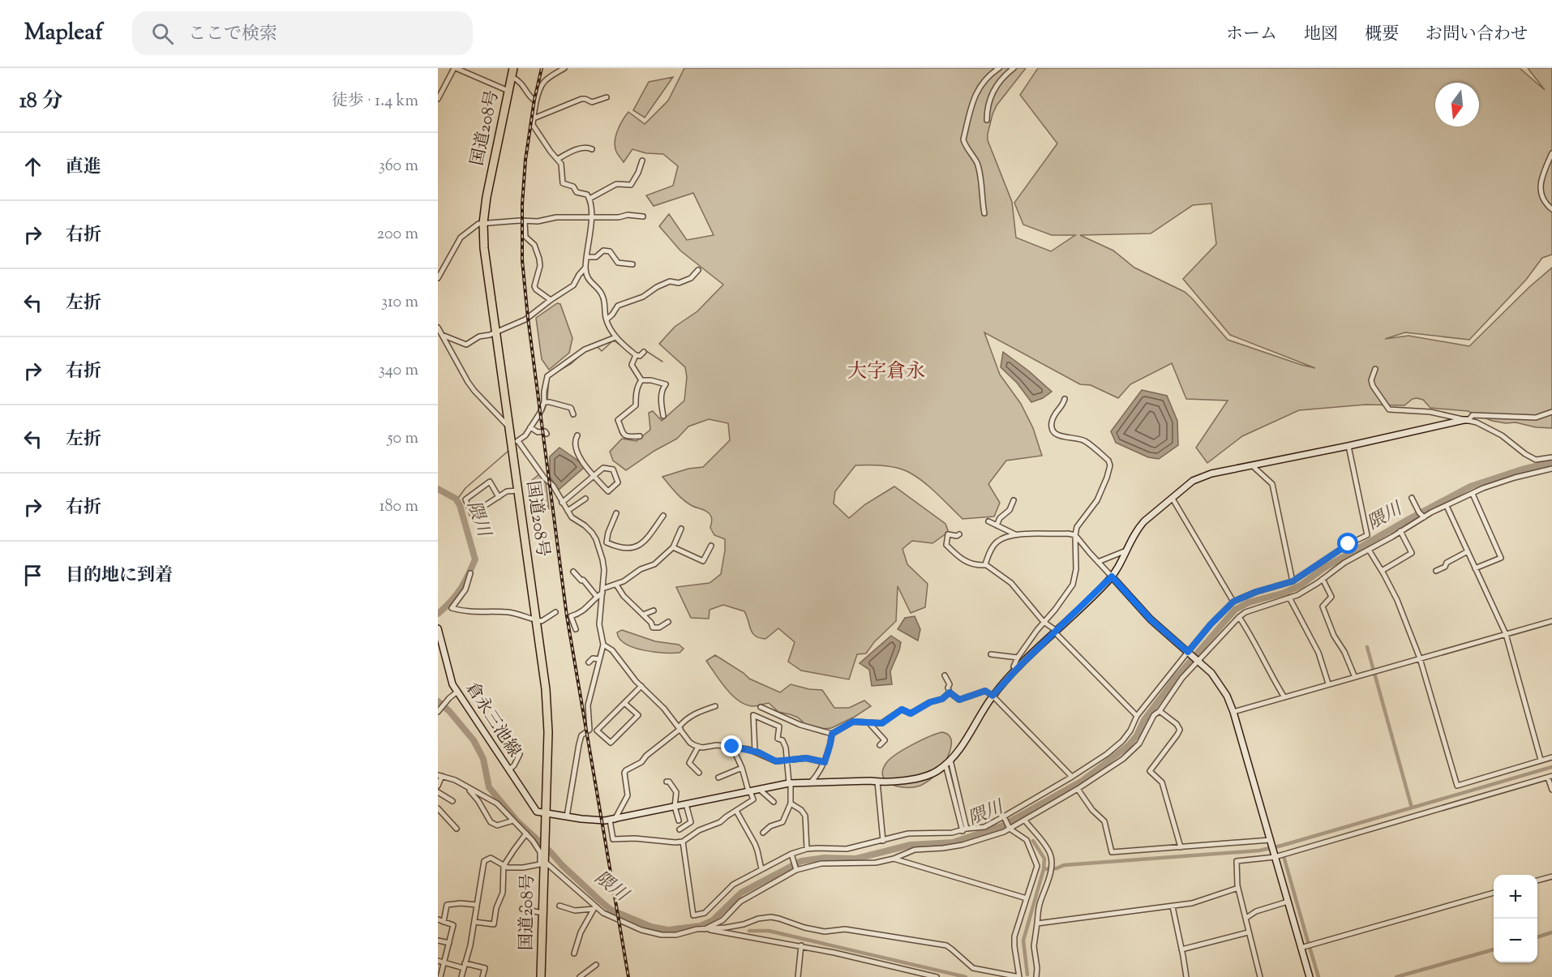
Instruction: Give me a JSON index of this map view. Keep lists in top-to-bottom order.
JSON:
{
  "streets": {
    "highway": ["国道208号"],
    "street": ["倉永三池線"]
  },
  "crossings": [
    ["国道208号", "倉永三池線"]
  ],
  "districts": ["大字倉永"],
  "water": ["隈川"],
  "north": "bottom",
  "page": {
    "header": "Mapleaf",
    "search": "ここで検索",
    "nav": [
      "ホーム",
      "地図",
      "概要",
      "お問い合わせ"
    ],
    "heading": ["18 分", "徒歩 · 1.4 km"],
    "list": [
      ["直進", "360 m"],
      ["右折", "200 m"],
      ["左折", "310 m"],
      ["右折", "340 m"],
      ["左折", "50 m"],
      ["右折", "180 m"],
      "目的地に到着"
    ],
    "map_buttons": ["+", "−"]
  }
}
